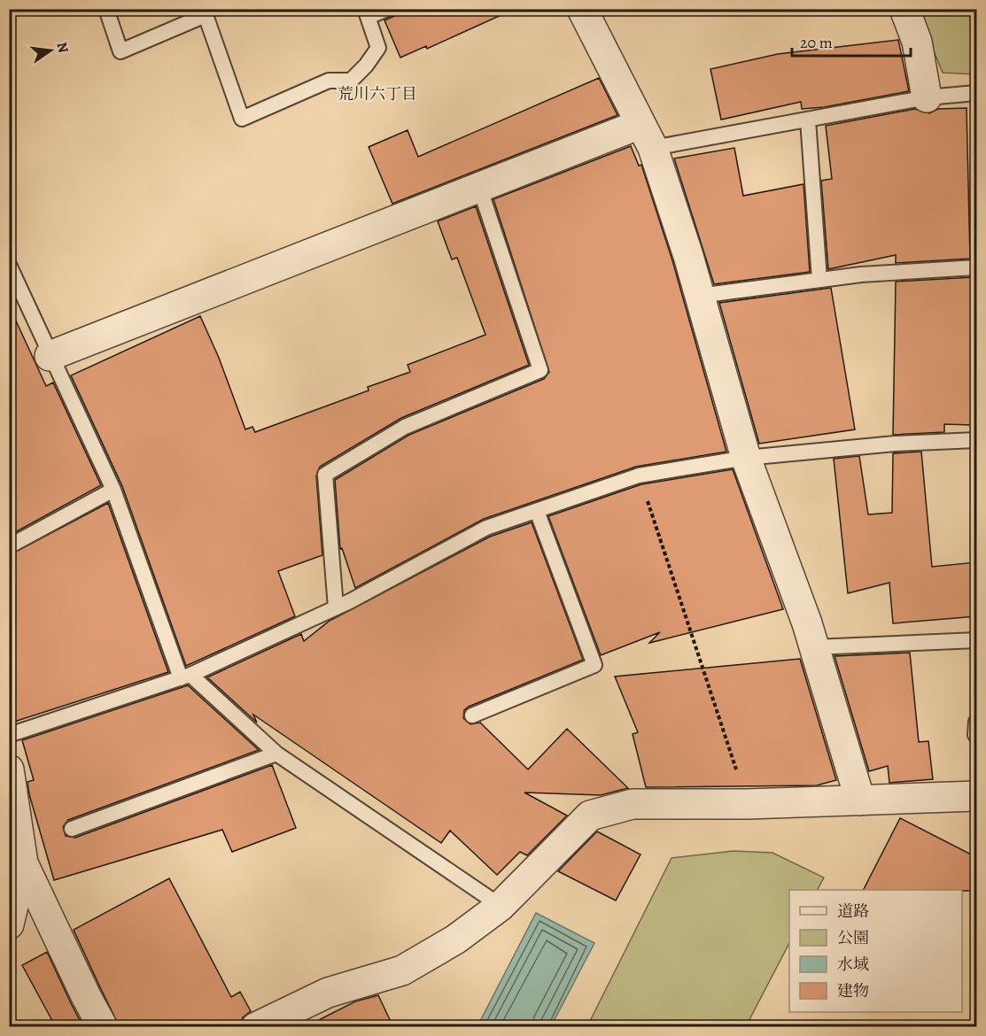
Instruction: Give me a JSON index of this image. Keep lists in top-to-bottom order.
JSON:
{
  "districts": ["荒川六丁目"],
  "legend": [
    "道路",
    "公園",
    "水域",
    "建物"
  ],
  "scale_bar": "20 m",
  "north": "right"
}
